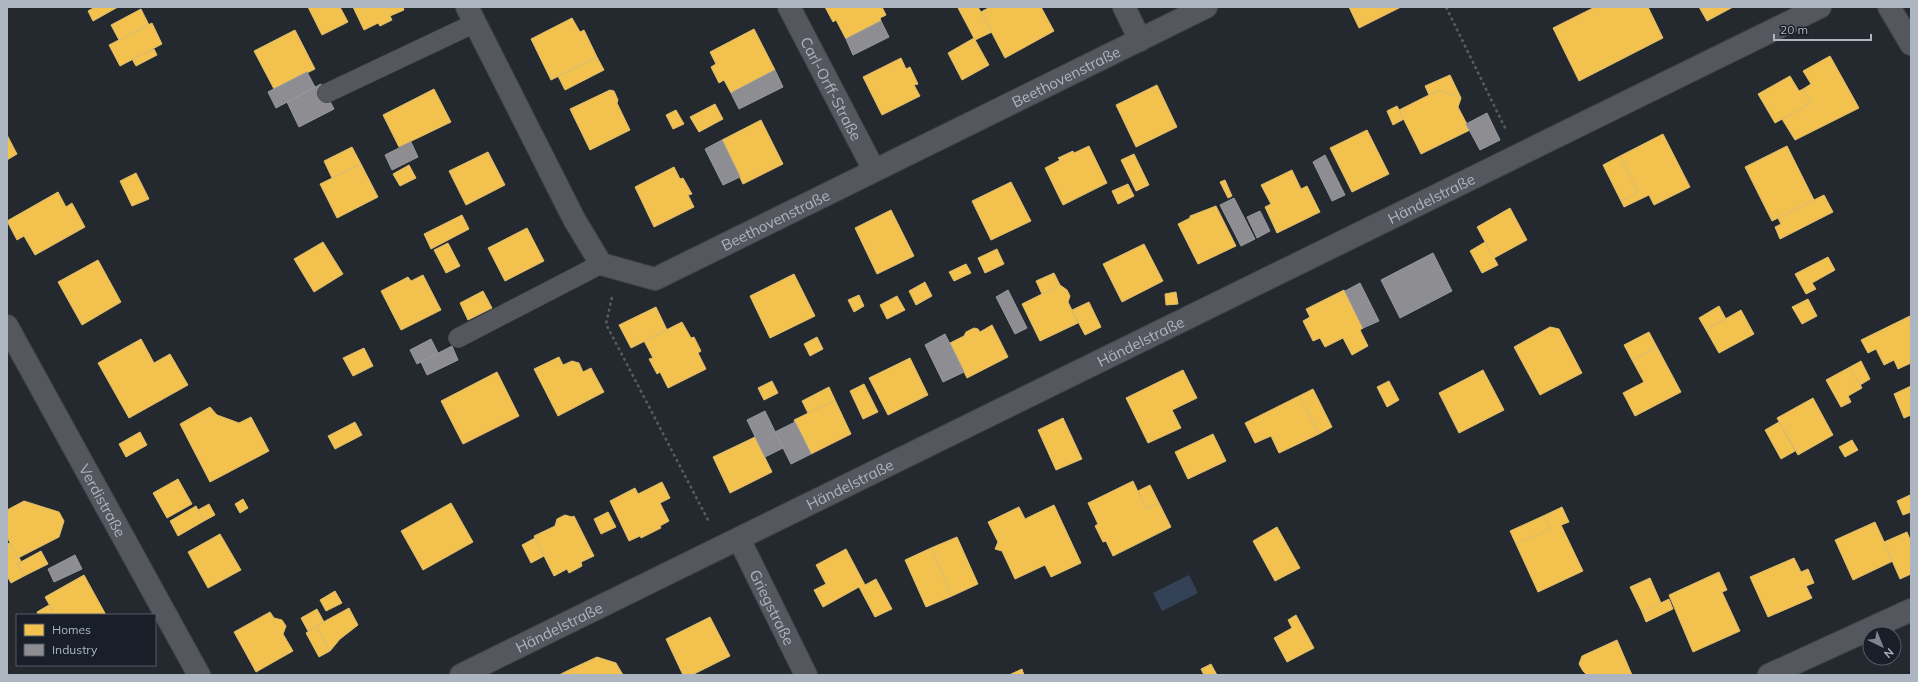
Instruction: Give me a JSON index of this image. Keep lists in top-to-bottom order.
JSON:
{
  "streets": {
    "street": [
      "Beethovenstraße",
      "Carl-Orff-Straße",
      "Händelstraße",
      "Verdistraße",
      "Griegstraße"
    ]
  },
  "crossings": [
    ["Beethovenstraße", "Carl-Orff-Straße"],
    ["Händelstraße", "Griegstraße"]
  ],
  "legend": ["Homes", "Industry"],
  "scale_bar": "20 m",
  "north": "bottom right"
}
